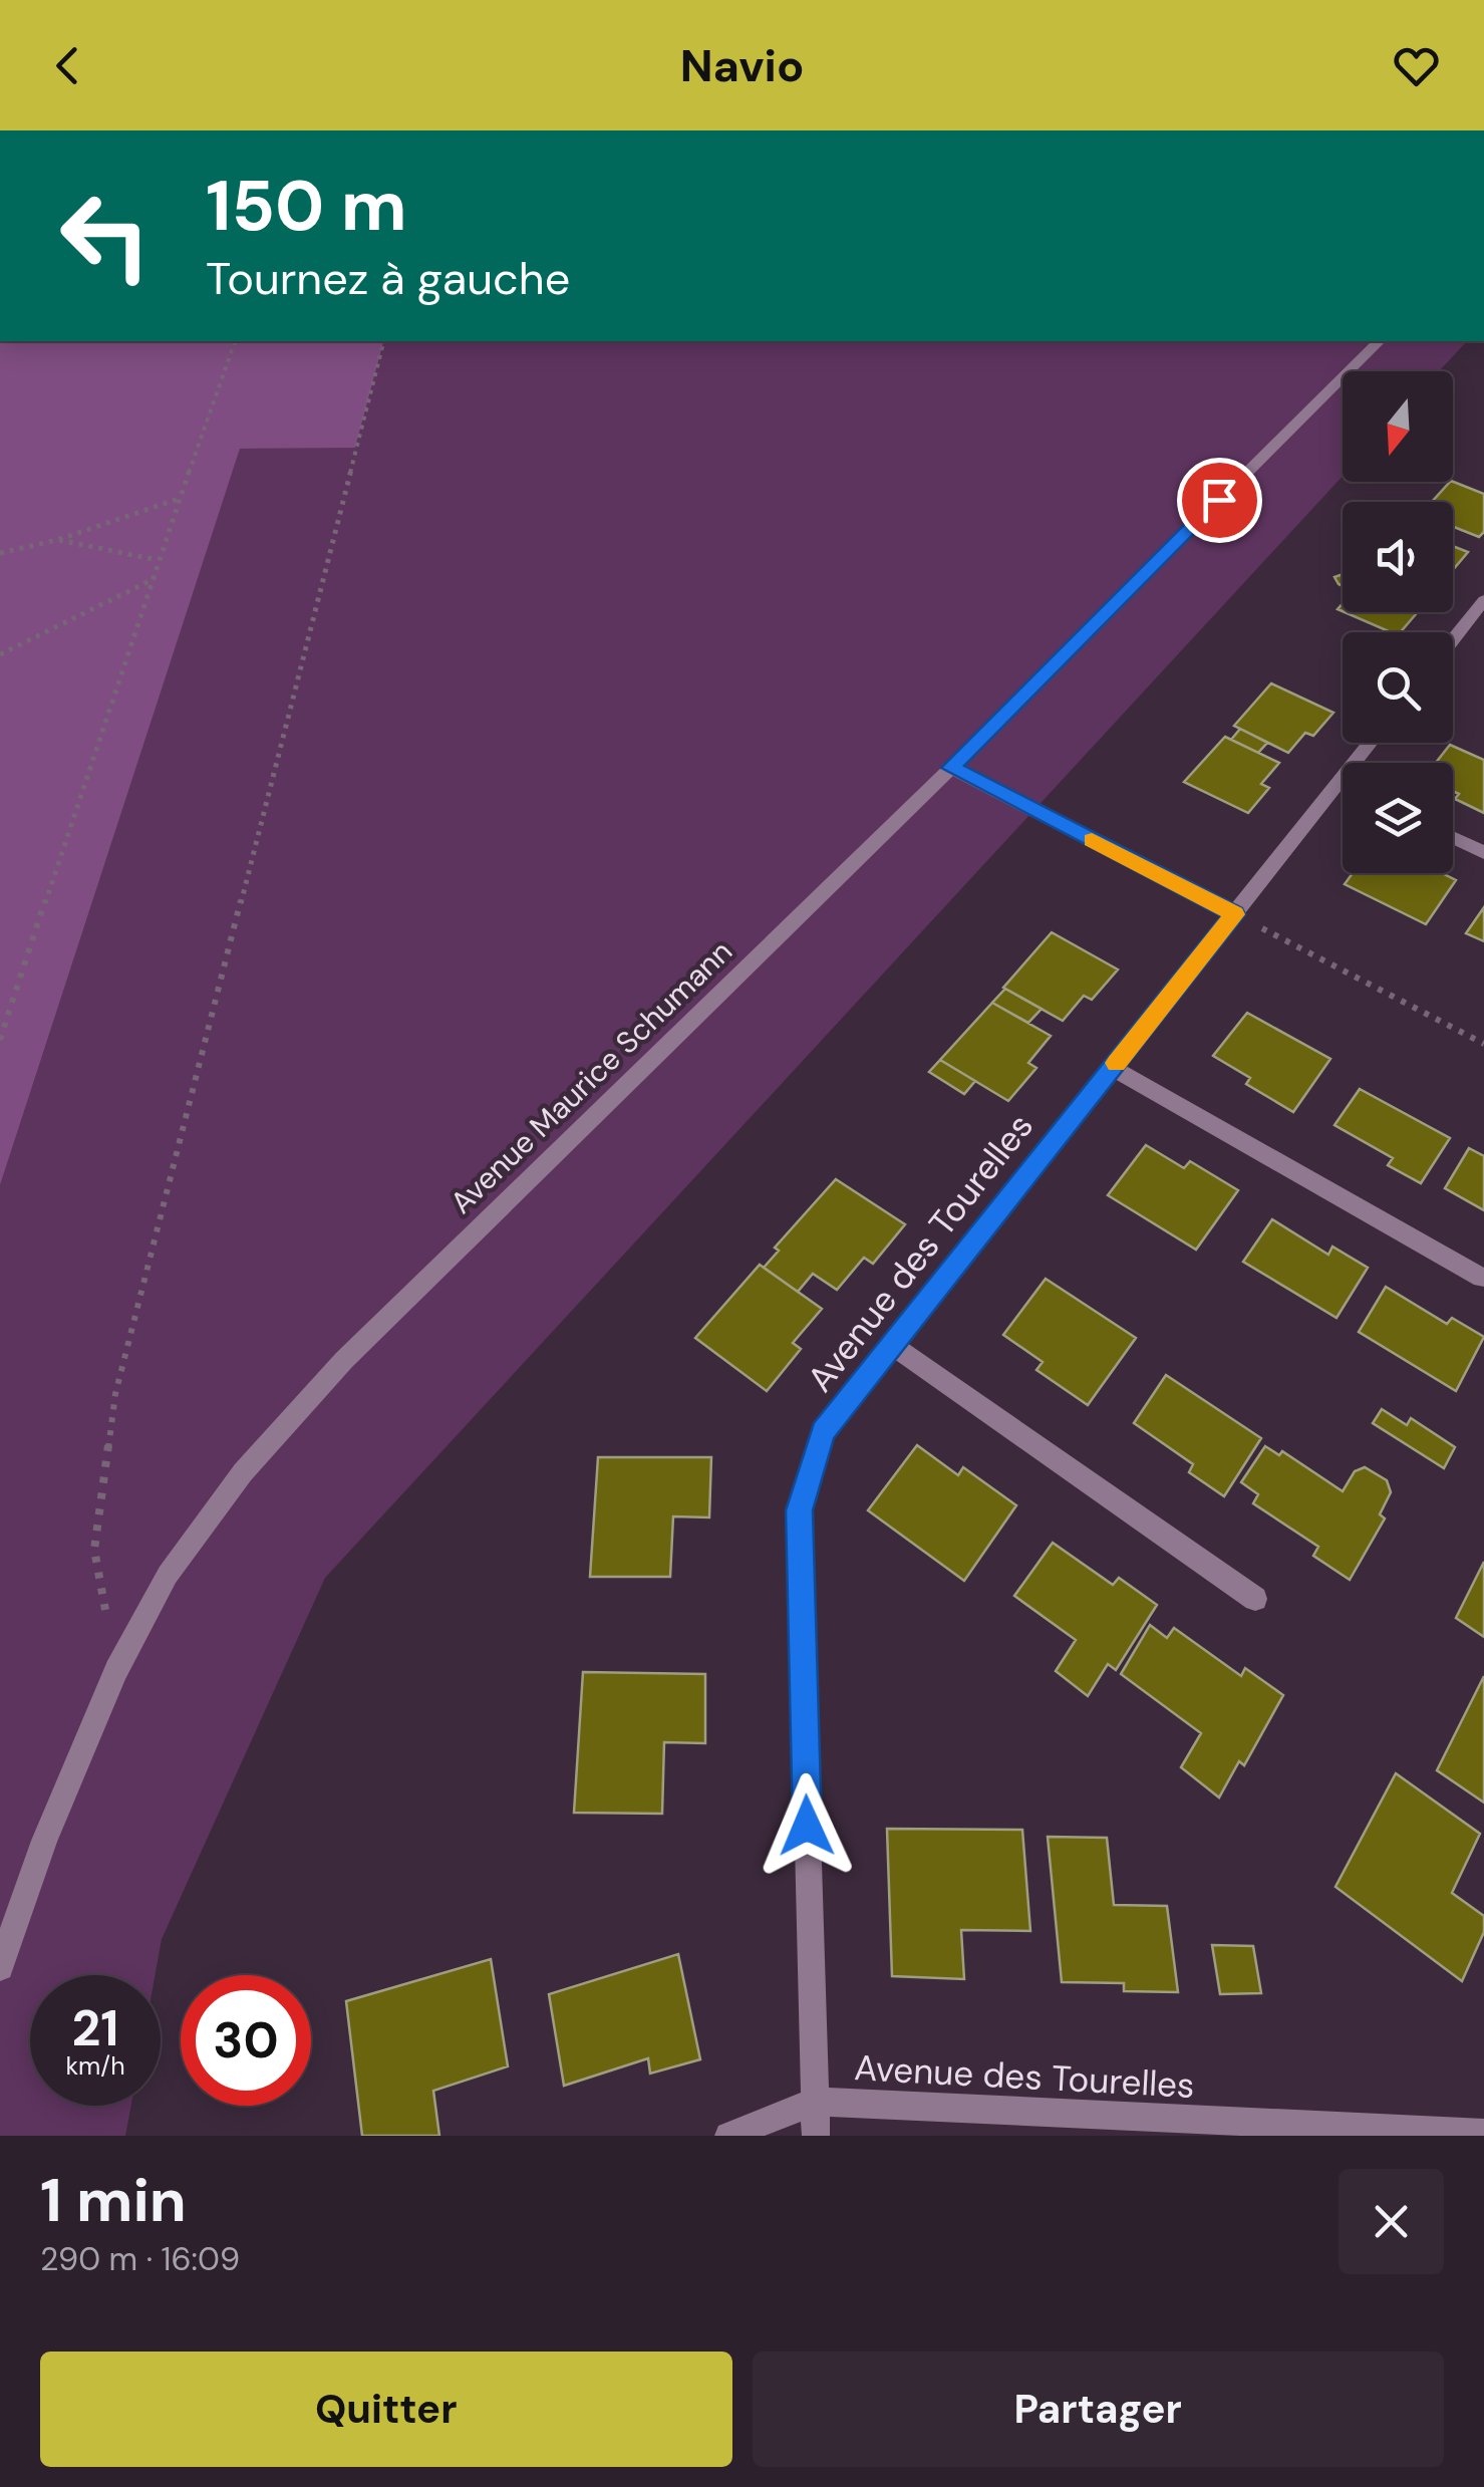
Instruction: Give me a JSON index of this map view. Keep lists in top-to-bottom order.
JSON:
{
  "streets": {
    "street": ["Avenue Maurice Schumann", "Avenue des Tourelles"]
  },
  "north": "bottom",
  "page": {
    "header": "Navio",
    "turn": ["150 m", "Tournez à gauche"],
    "speed": "21 km/h",
    "limit": "30",
    "heading": ["1 min", "290 m · 16:09"],
    "buttons": ["Quitter", "Partager"]
  }
}
